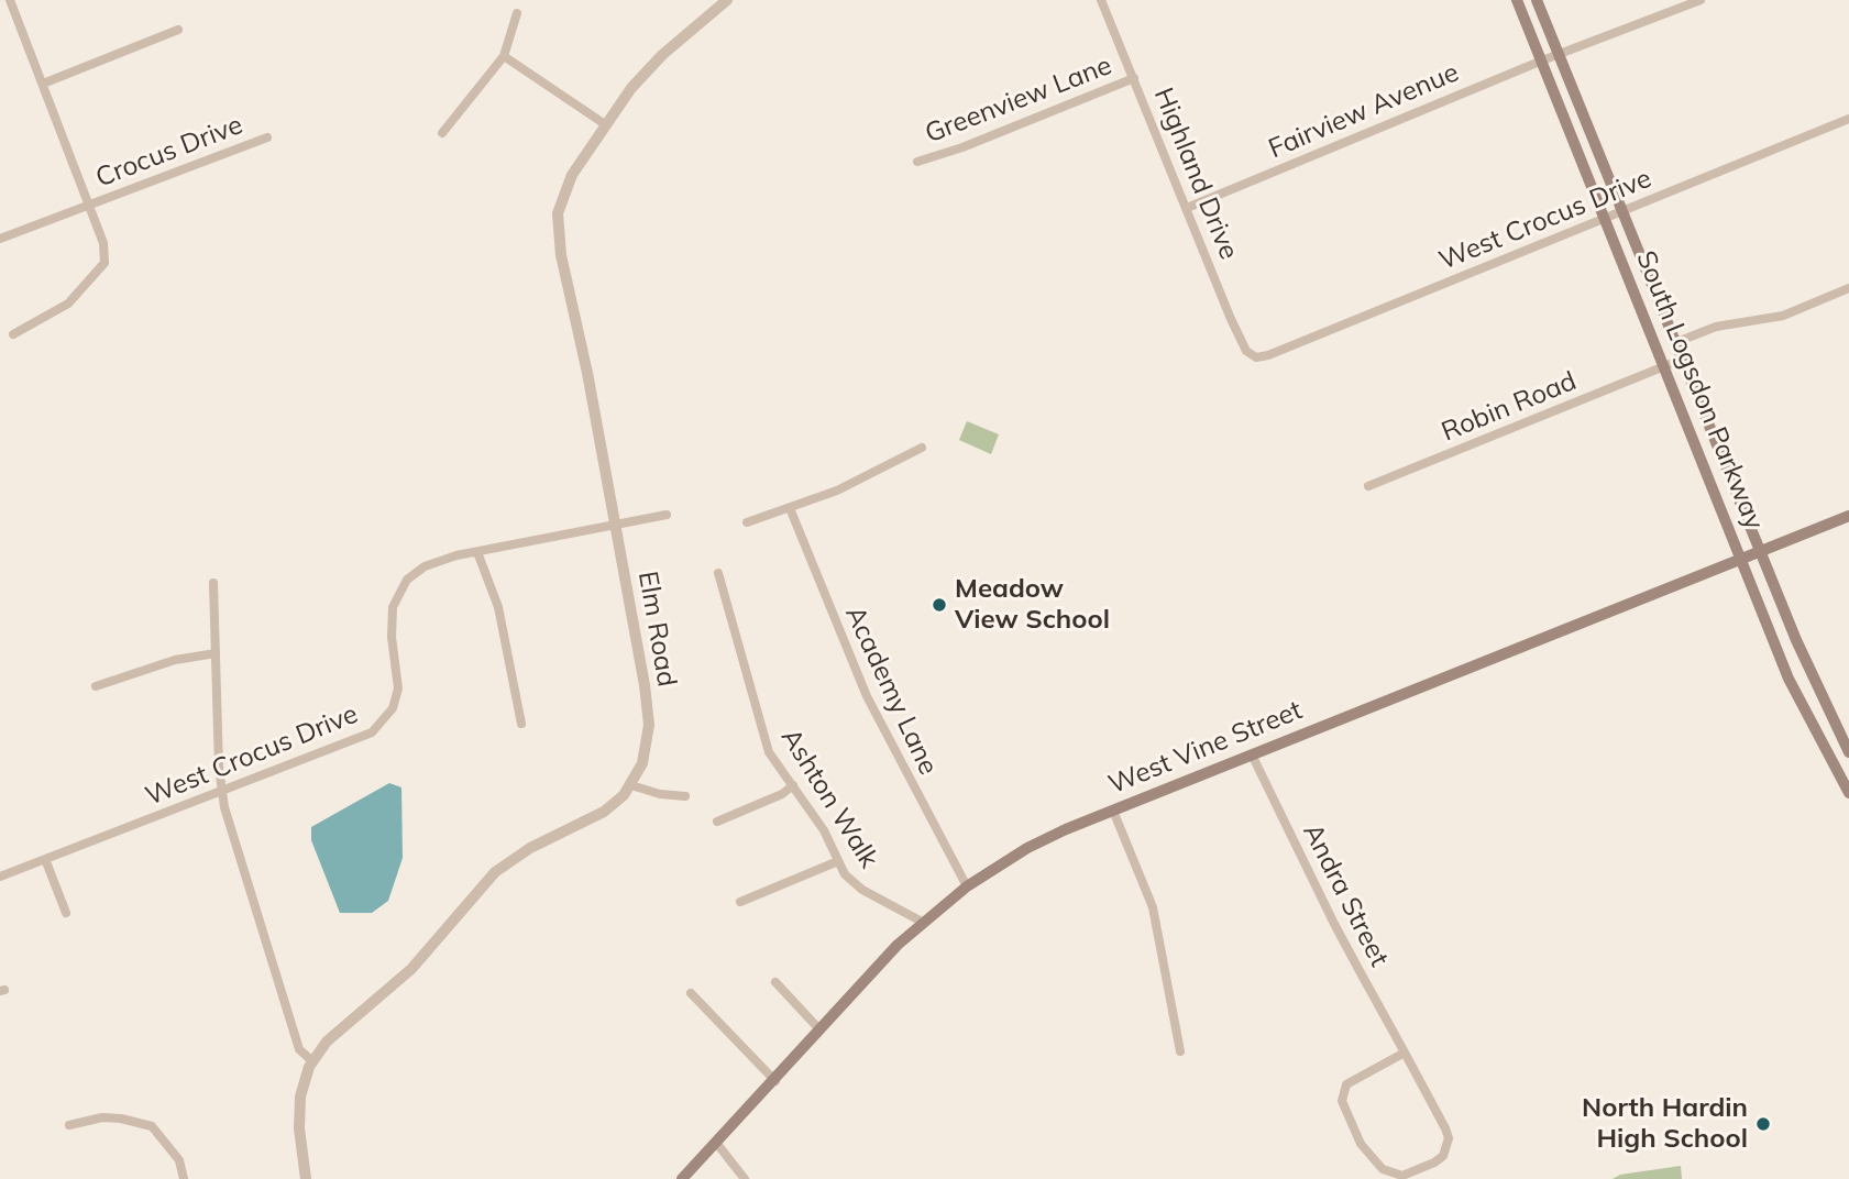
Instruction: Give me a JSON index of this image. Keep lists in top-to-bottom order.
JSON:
{
  "streets": {
    "main road": ["South Logsdon Parkway", "West Vine Street"],
    "street": [
      "Greenview Lane",
      "Fairview Avenue",
      "Crocus Drive",
      "Highland Drive",
      "West Crocus Drive",
      "Robin Road",
      "Elm Road",
      "Academy Lane",
      "Ashton Walk",
      "Andra Street"
    ]
  },
  "crossings": [
    ["Greenview Lane", "Highland Drive"],
    ["Fairview Avenue", "Highland Drive"],
    ["Fairview Avenue", "South Logsdon Parkway"],
    ["Highland Drive", "West Crocus Drive"],
    ["West Crocus Drive", "South Logsdon Parkway"],
    ["West Crocus Drive", "Elm Road"],
    ["South Logsdon Parkway", "Robin Road"],
    ["South Logsdon Parkway", "West Vine Street"],
    ["Academy Lane", "West Vine Street"],
    ["West Vine Street", "Ashton Walk"],
    ["West Vine Street", "Andra Street"]
  ],
  "places": ["Meadow View School", "North Hardin High School"]
}
